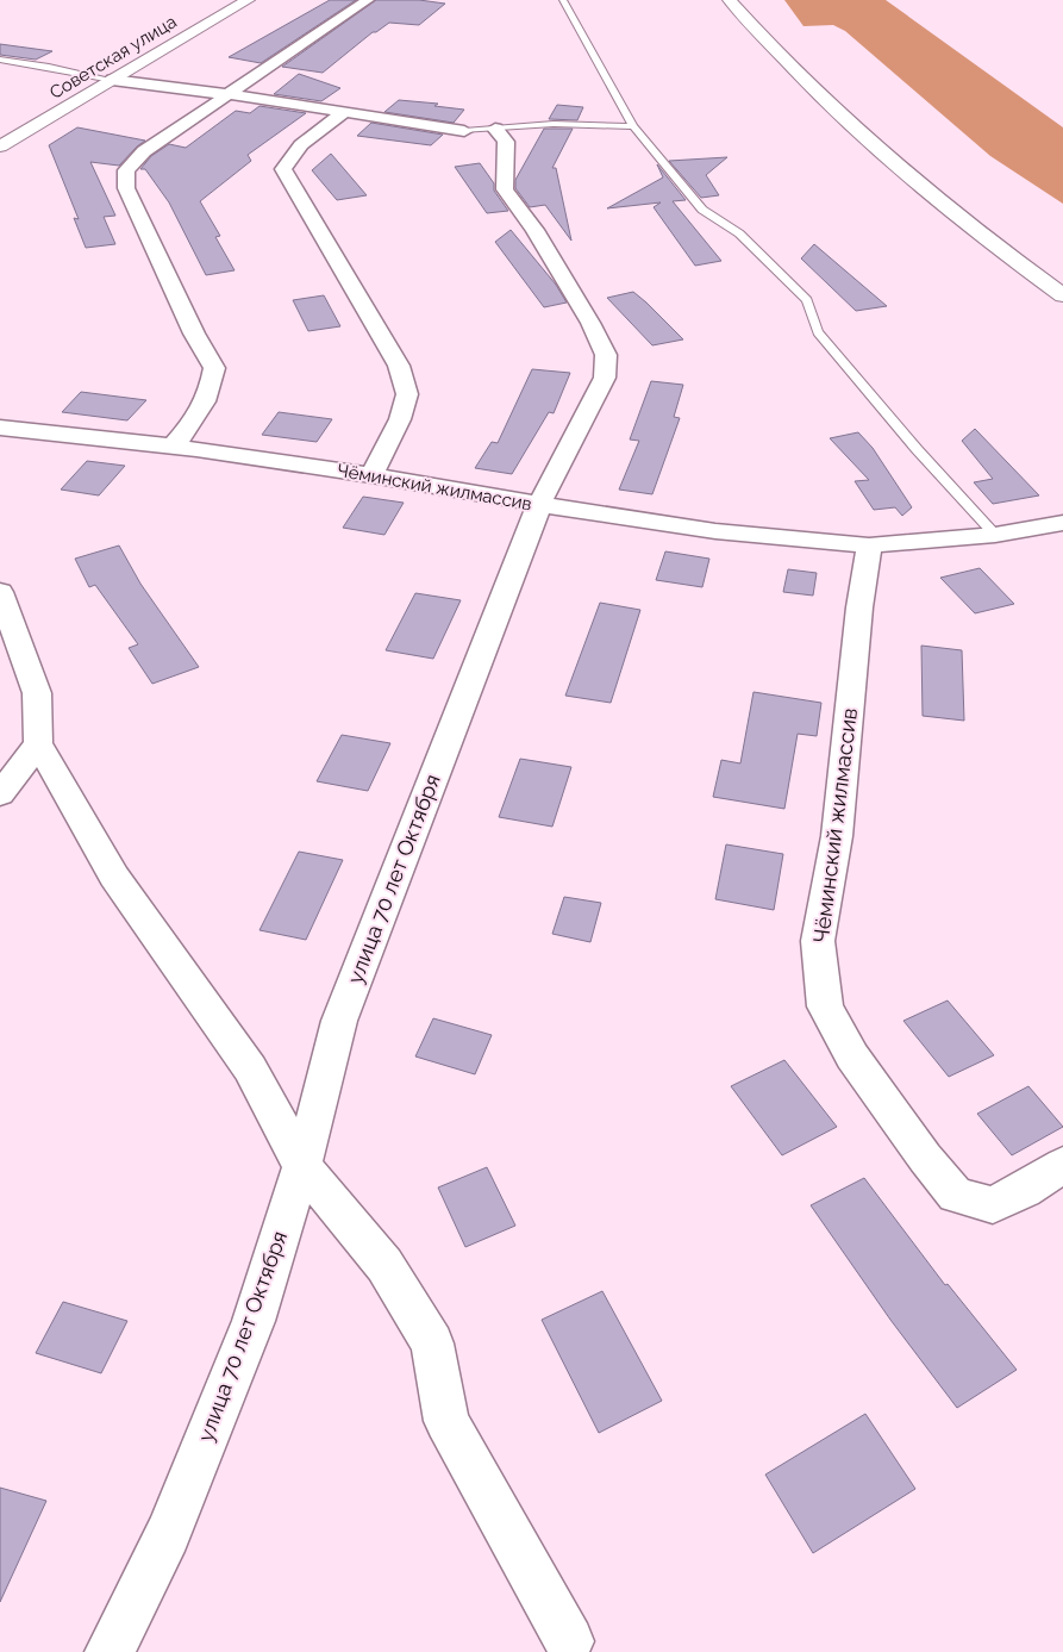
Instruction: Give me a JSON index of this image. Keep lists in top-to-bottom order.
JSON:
{
  "streets": {
    "main road": ["Советская улица"],
    "street": ["Чёминский жилмассив", "улица 70 лет Октября"]
  },
  "crossings": [
    ["Чёминский жилмассив", "улица 70 лет Октября"]
  ]
}
